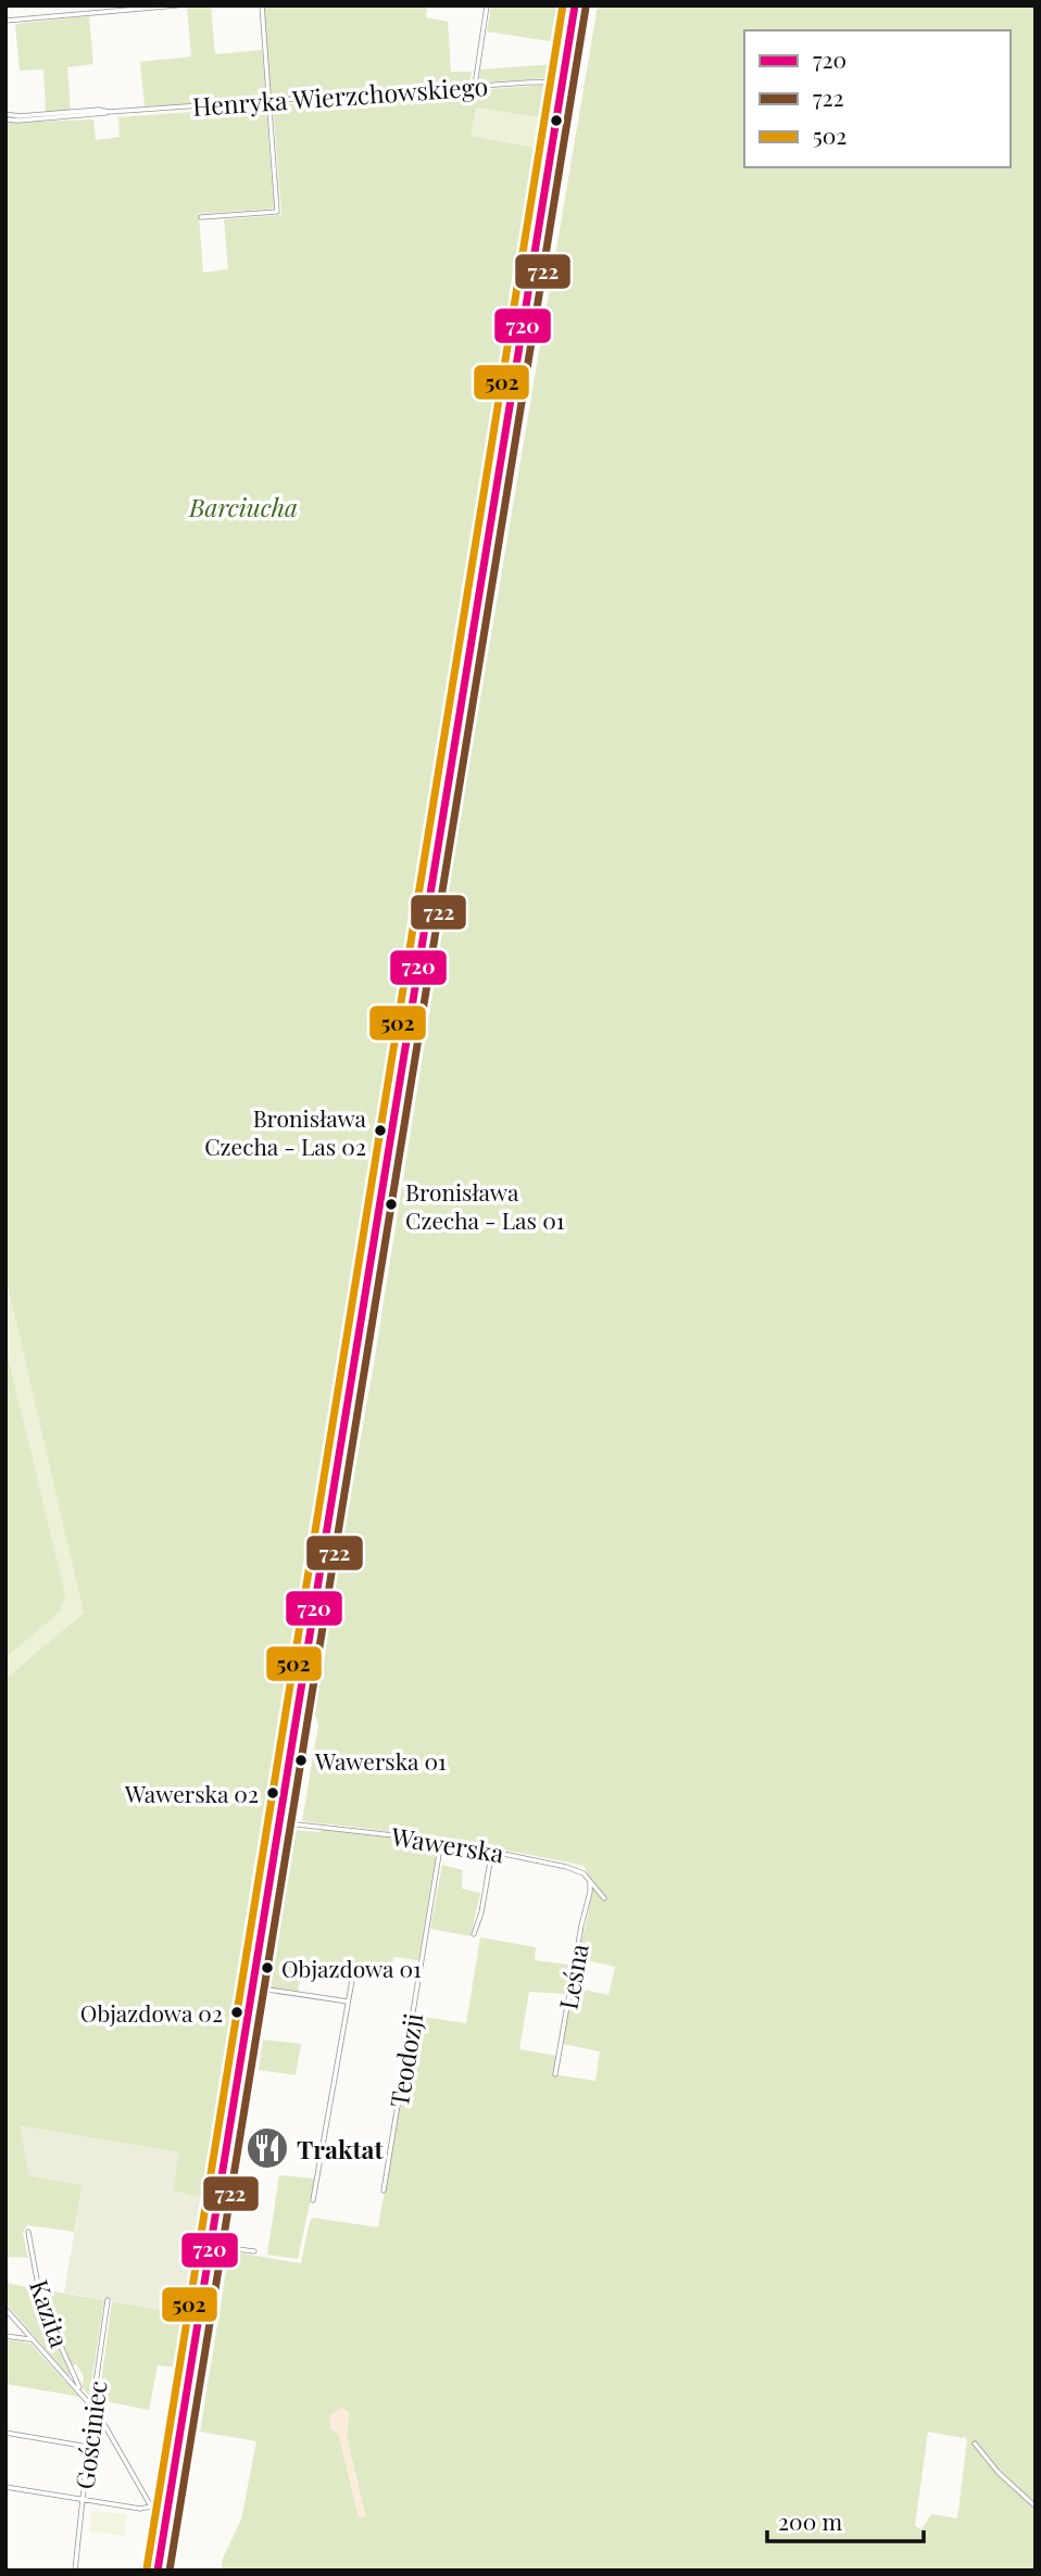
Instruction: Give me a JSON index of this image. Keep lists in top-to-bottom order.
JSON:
{
  "streets": {
    "street": [
      "Henryka Wierzchowskiego",
      "Wawerska",
      "Leśna",
      "Teodozji",
      "Kazita",
      "Gościniec"
    ]
  },
  "crossings": [
    ["Wawerska", "Leśna"],
    ["Wawerska", "Teodozji"]
  ],
  "parks": ["Barciucha"],
  "places": {
    "other": [
      "Bronisława Czecha - Las 02",
      "Bronisława Czecha - Las 01",
      "Wawerska 01",
      "Wawerska 02",
      "Objazdowa 01",
      "Objazdowa 02"
    ],
    "restaurant": ["Traktat"]
  },
  "lines": ["transit line 720", "transit line 502", "transit line 722"],
  "legend": ["720", "722", "502"],
  "scale_bar": "200 m"
}
